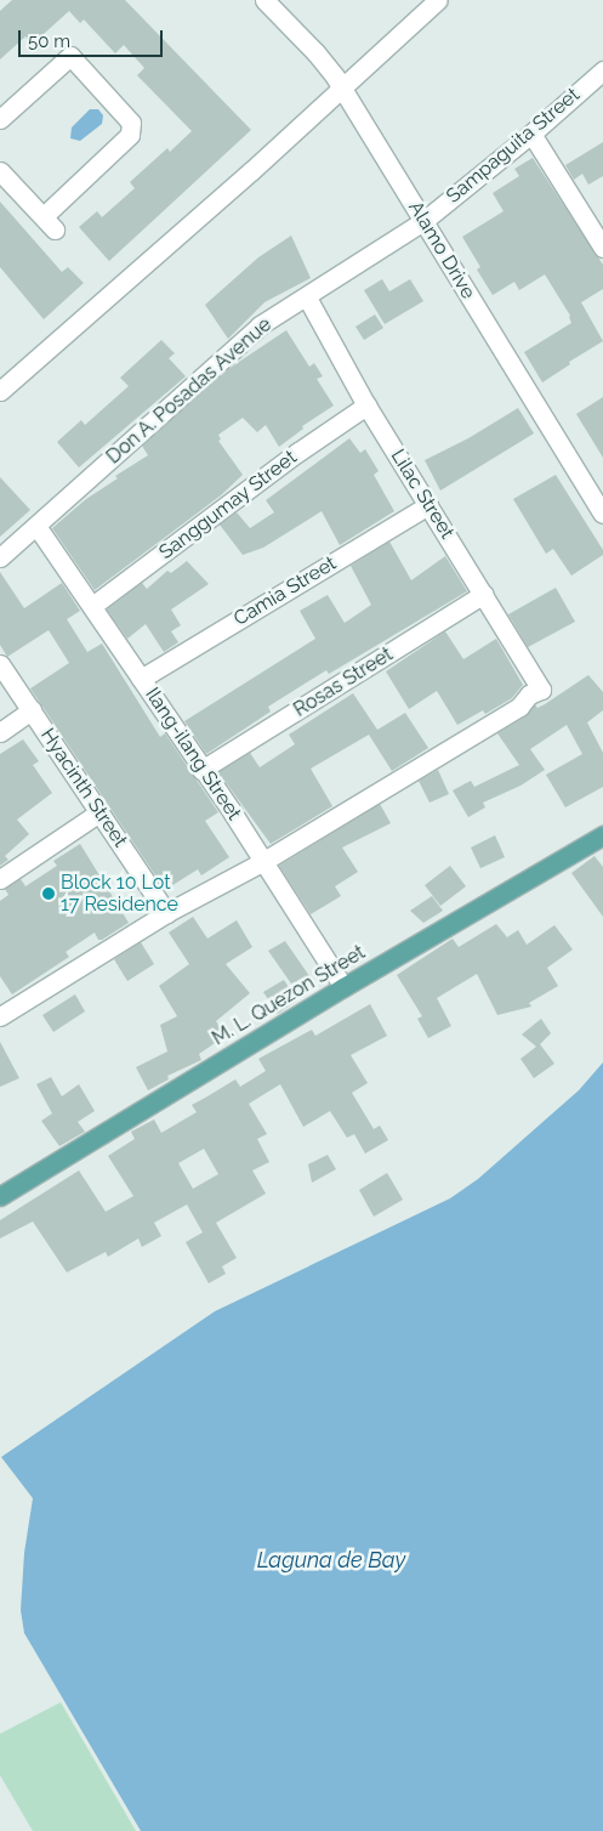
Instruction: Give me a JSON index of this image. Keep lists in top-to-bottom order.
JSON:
{
  "streets": {
    "main road": ["M. L. Quezon Street"],
    "street": [
      "Sampaguita Street",
      "Alamo Drive",
      "Don A. Posadas Avenue",
      "Lilac Street",
      "Sanggumay Street",
      "Camia Street",
      "Rosas Street",
      "Ilang-ilang Street",
      "Hyacinth Street"
    ]
  },
  "crossings": [
    ["Sampaguita Street", "Alamo Drive"],
    ["Sampaguita Street", "Don A. Posadas Avenue"],
    ["Alamo Drive", "Don A. Posadas Avenue"],
    ["Don A. Posadas Avenue", "Lilac Street"],
    ["Don A. Posadas Avenue", "Ilang-ilang Street"],
    ["Lilac Street", "Sanggumay Street"],
    ["Lilac Street", "Camia Street"],
    ["Lilac Street", "Rosas Street"],
    ["Lilac Street", "Ilang-ilang Street"],
    ["Sanggumay Street", "Ilang-ilang Street"],
    ["Camia Street", "Ilang-ilang Street"],
    ["Rosas Street", "Ilang-ilang Street"],
    ["Ilang-ilang Street", "M. L. Quezon Street"]
  ],
  "water": ["Laguna de Bay"],
  "places": ["Block 10 Lot 17 Residence"],
  "scale_bar": "50 m"
}
